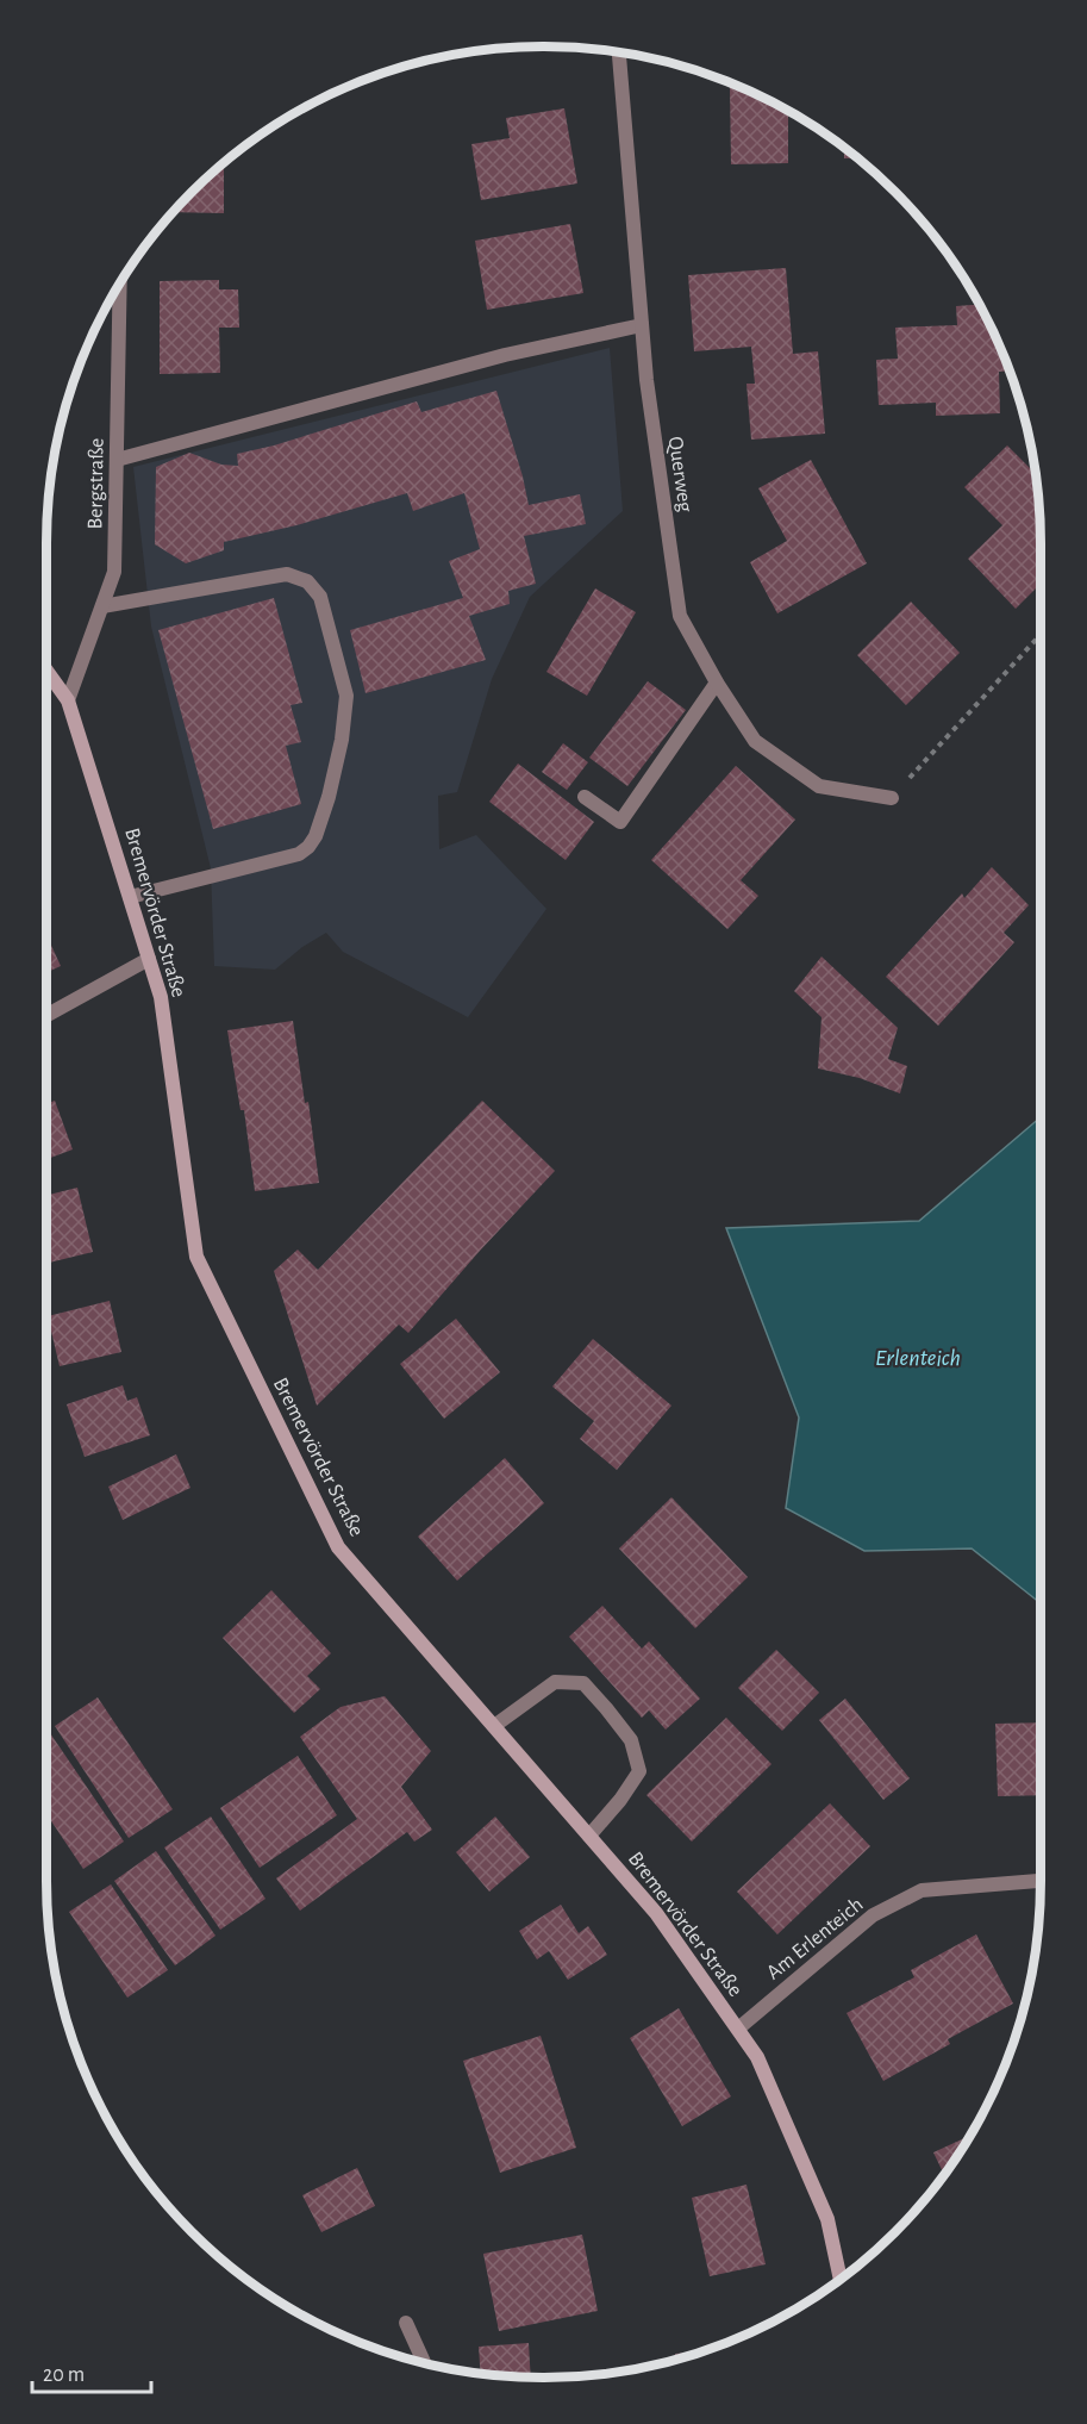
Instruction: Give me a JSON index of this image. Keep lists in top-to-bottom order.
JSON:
{
  "streets": {
    "main road": ["Bremervörder Straße"],
    "street": ["Querweg", "Bergstraße", "Am Erlenteich"]
  },
  "crossings": [
    ["Bergstraße", "Bremervörder Straße"],
    ["Bremervörder Straße", "Am Erlenteich"]
  ],
  "water": ["Erlenteich"],
  "scale_bar": "20 m"
}
